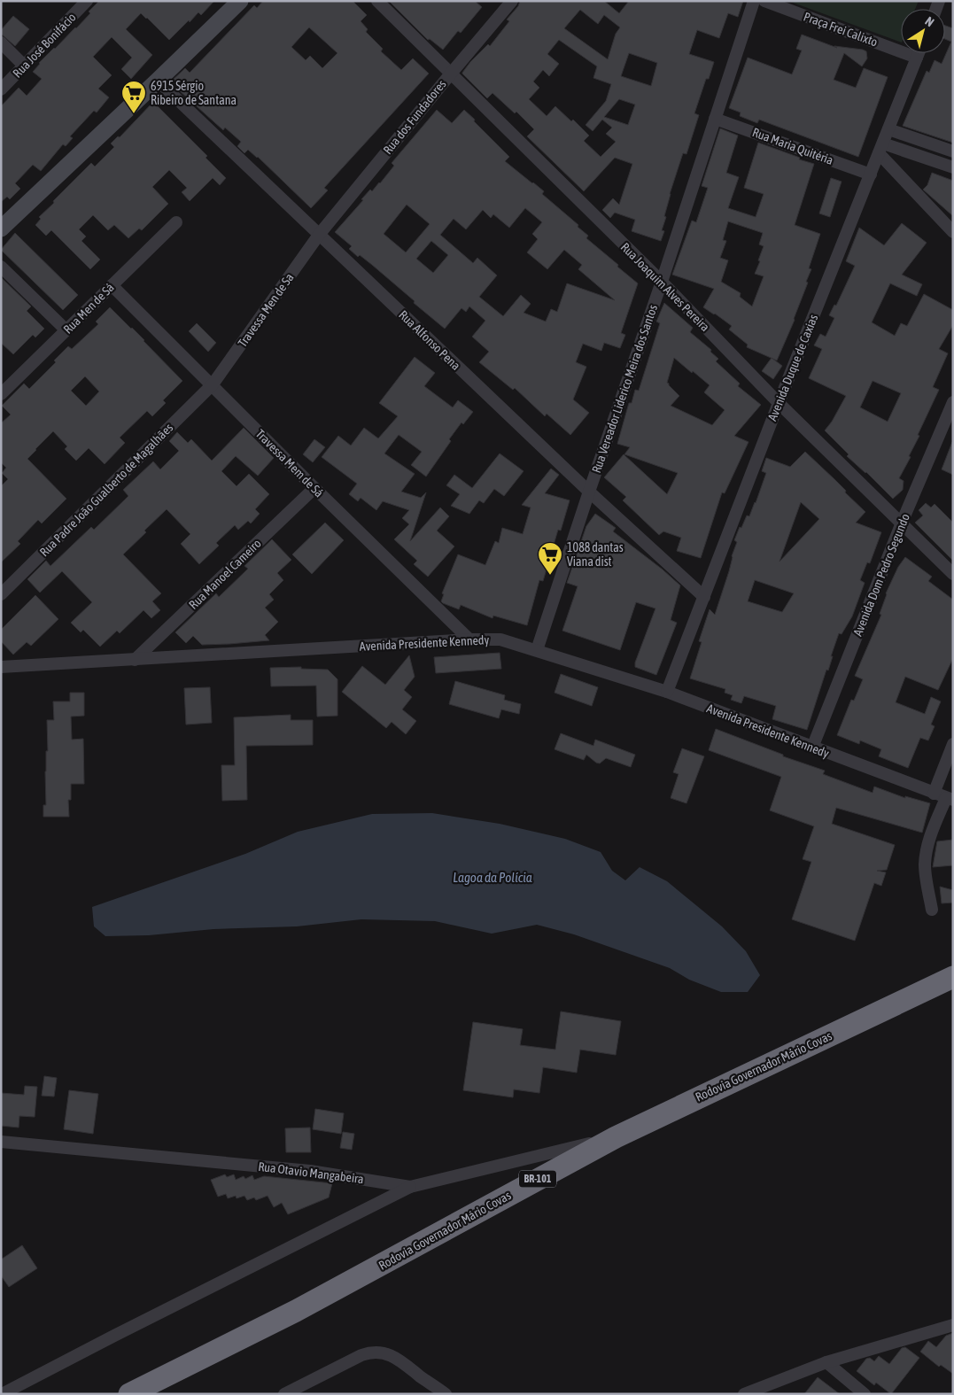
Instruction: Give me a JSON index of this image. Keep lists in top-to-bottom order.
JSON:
{
  "streets": {
    "highway": ["Rodovia Governador Mário Covas", "BR-101"],
    "street": [
      "Praça Frei Calixto",
      "Rua José Bonifácio",
      "Rua dos Fundadores",
      "Rua Maria Quitéria",
      "Rua Joaquim Alves Pereira",
      "Rua Men de Sá",
      "Travessa Men de Sa",
      "Rua Alfonso Pena",
      "Avenida Duque de Caxias",
      "Rua Vereador Liderico Meira dos Santos",
      "Travessa Mem de Sá",
      "Rua Padre João Gualberto de Magalhães",
      "Rua Manoel Cameiro",
      "Avenida Dom Pedro Segundo",
      "Avenida Presidente Kennedy",
      "Rua Otavio Mangabeira"
    ]
  },
  "crossings": [
    ["Praça Frei Calixto", "Avenida Duque de Caxias"],
    ["Rua dos Fundadores", "Rua Joaquim Alves Pereira"],
    ["Rua dos Fundadores", "Travessa Men de Sa"],
    ["Rua dos Fundadores", "Rua Alfonso Pena"],
    ["Rua Maria Quitéria", "Avenida Duque de Caxias"],
    ["Rua Maria Quitéria", "Rua Vereador Liderico Meira dos Santos"],
    ["Rua Joaquim Alves Pereira", "Avenida Duque de Caxias"],
    ["Rua Joaquim Alves Pereira", "Rua Vereador Liderico Meira dos Santos"],
    ["Rua Joaquim Alves Pereira", "Avenida Dom Pedro Segundo"],
    ["Rua Men de Sá", "Travessa Mem de Sá"],
    ["Travessa Men de Sa", "Rua Alfonso Pena"],
    ["Travessa Men de Sa", "Travessa Mem de Sá"],
    ["Travessa Men de Sa", "Rua Padre João Gualberto de Magalhães"],
    ["Rua Alfonso Pena", "Avenida Duque de Caxias"],
    ["Rua Alfonso Pena", "Rua Vereador Liderico Meira dos Santos"],
    ["Avenida Duque de Caxias", "Avenida Presidente Kennedy"],
    ["Rua Vereador Liderico Meira dos Santos", "Avenida Presidente Kennedy"],
    ["Travessa Mem de Sá", "Rua Padre João Gualberto de Magalhães"],
    ["Travessa Mem de Sá", "Rua Manoel Cameiro"],
    ["Travessa Mem de Sá", "Avenida Presidente Kennedy"],
    ["Rua Manoel Cameiro", "Avenida Presidente Kennedy"],
    ["Avenida Dom Pedro Segundo", "Avenida Presidente Kennedy"],
    ["Rodovia Governador Mário Covas", "Rua Otavio Mangabeira"]
  ],
  "water": ["Lagoa da Polícia"],
  "places": {
    "supermarket": ["6915 Sérgio Ribeiro de Santana", "1088 dantas Viana dist"]
  },
  "north": "top right"
}
